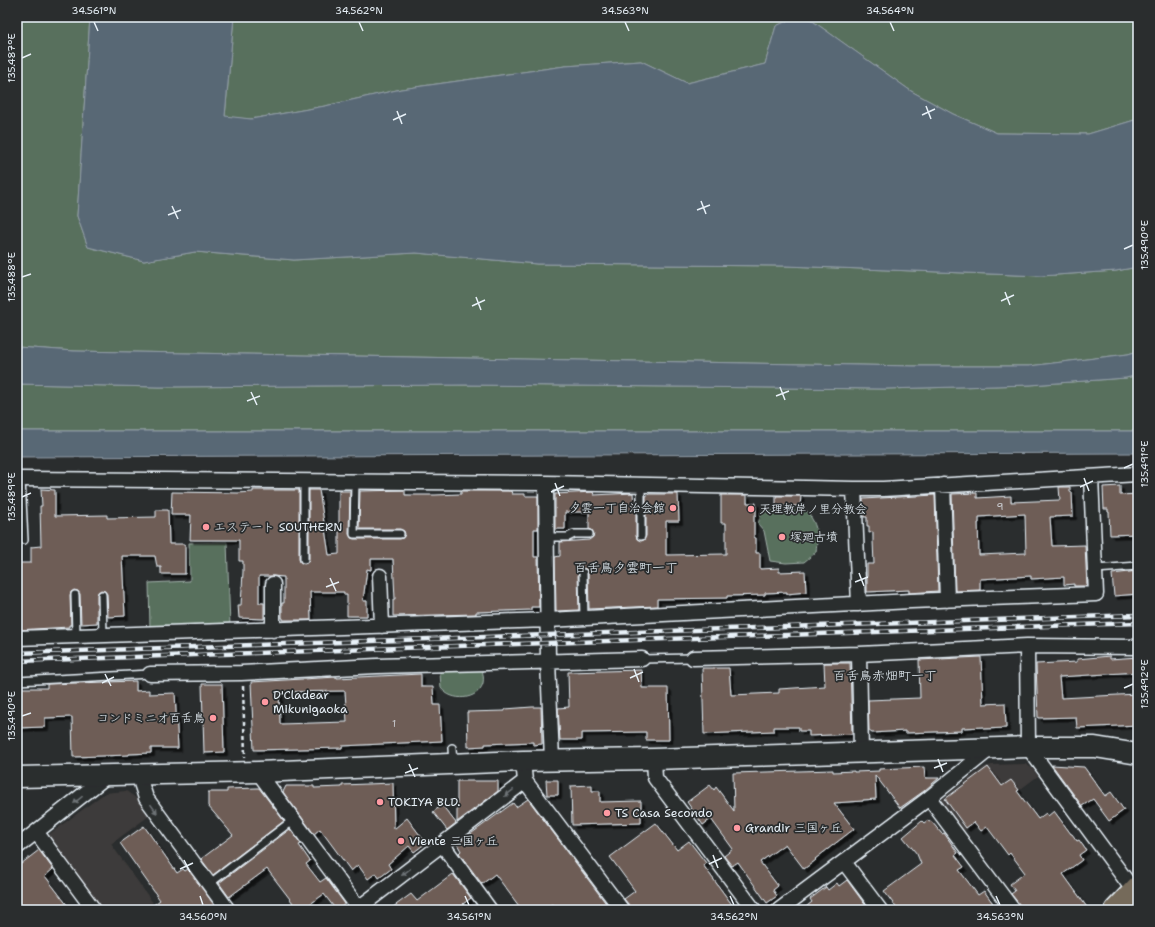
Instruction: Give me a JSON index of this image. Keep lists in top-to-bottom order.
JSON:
{
  "districts": ["百舌鳥夕雲町一丁", "百舌鳥赤畑町一丁"],
  "places": [
    "夕雲一丁自治会館",
    "天理教岸ノ里分教会",
    "エステート SOUTHERN",
    "塚廻古墳",
    "D'Cladear Mikunigaoka",
    "コンドミニオ百舌鳥",
    "TOKIYA BLD.",
    "TS Casa Secondo",
    "Grandir 三国ヶ丘",
    "Viente 三国ヶ丘"
  ],
  "house_numbers": ["9", "1"],
  "coordinates": [
    "34.561°N",
    "34.562°N",
    "34.563°N",
    "34.564°N",
    "135.487°E",
    "135.490°E",
    "135.488°E",
    "135.491°E",
    "135.489°E",
    "135.492°E",
    "34.560°N"
  ]
}
